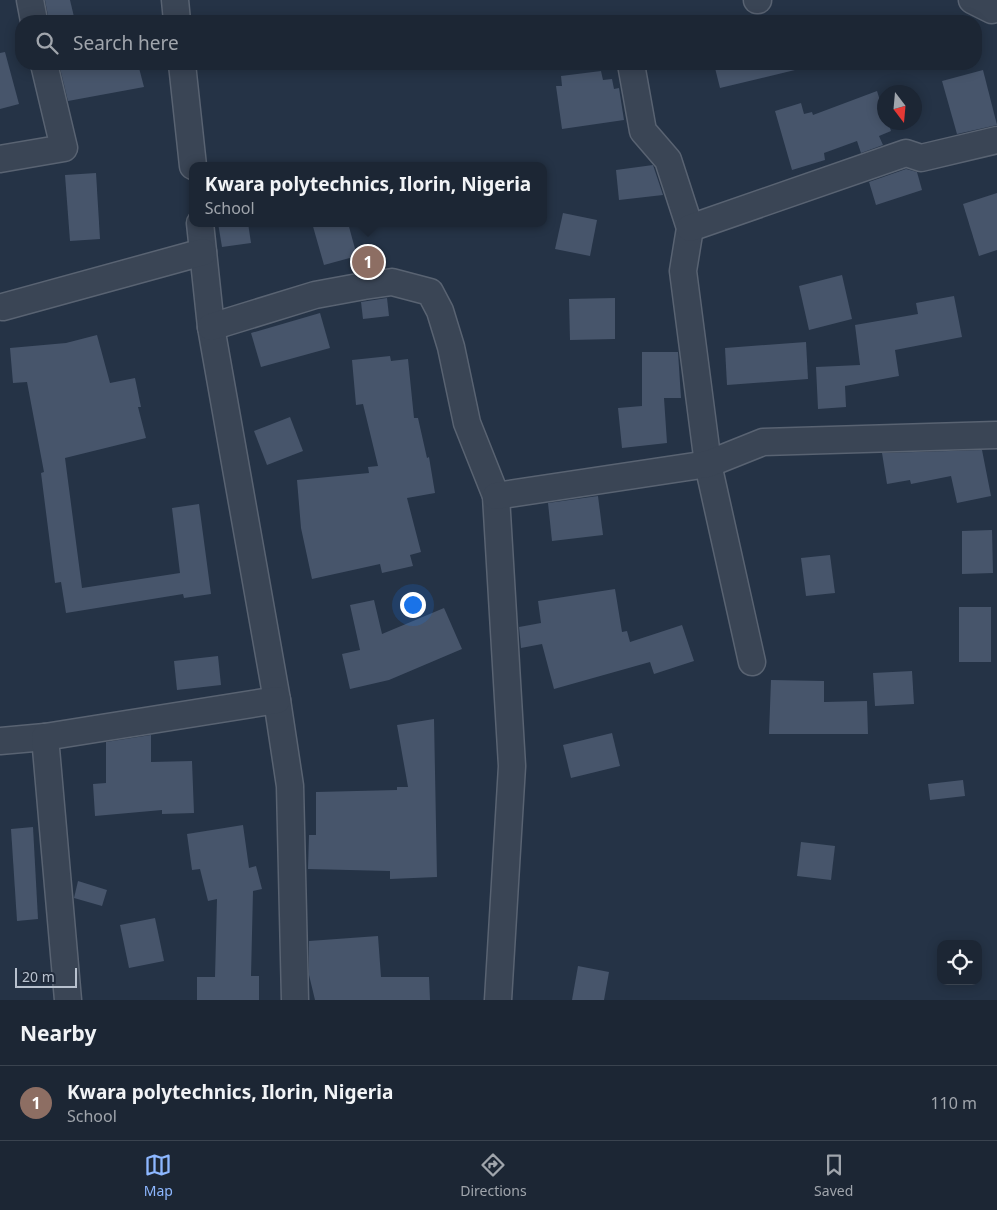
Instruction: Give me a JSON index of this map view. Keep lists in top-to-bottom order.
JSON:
{
  "scale_bar": "20 m",
  "north": "bottom",
  "page": {
    "search": "Search here",
    "popup": ["Kwara polytechnics, Ilorin, Nigeria", "School"],
    "pins": "1",
    "scale": "20 m",
    "heading": "Nearby",
    "list": [
      {
        "mark": "1",
        "name": "Kwara polytechnics, Ilorin, Nigeria",
        "note": "School",
        "value": "110 m"
      }
    ],
    "nav": ["Map", "Directions", "Saved"]
  }
}
